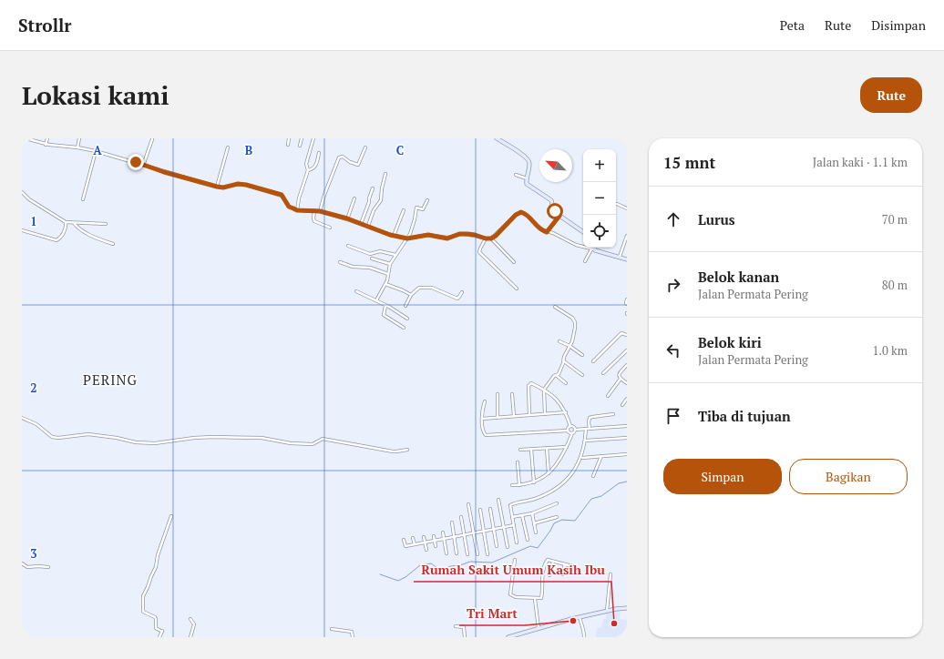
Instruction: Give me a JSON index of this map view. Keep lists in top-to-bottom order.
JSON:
{
  "districts": ["PERING"],
  "places": ["Tri Mart", "Rumah Sakit Umum Kasih Ibu"],
  "north": "top left",
  "page": {
    "header": "Strollr",
    "nav": ["Peta", "Rute", "Disimpan"],
    "buttons": [
      "Rute",
      ["Simpan", "Bagikan"]
    ],
    "title": "Lokasi kami",
    "heading": ["15 mnt", "Jalan kaki · 1.1 km"],
    "map_buttons": ["+", "−"],
    "list": [
      ["Lurus", "70 m"],
      ["Belok kanan", "Jalan Permata Pering", "80 m"],
      ["Belok kiri", "Jalan Permata Pering", "1.0 km"],
      "Tiba di tujuan"
    ]
  },
  "grid": {
    "columns": ["A", "B", "C"],
    "rows": ["1", "2", "3"]
  }
}
